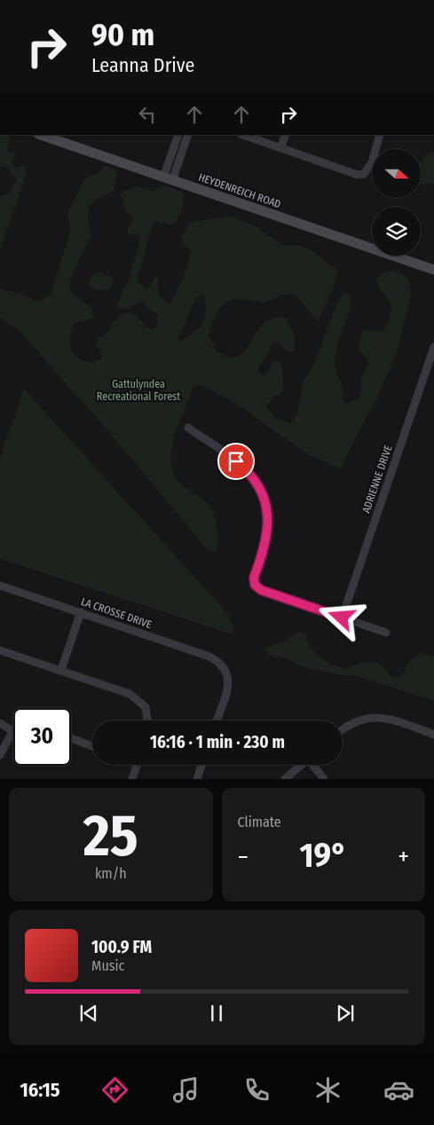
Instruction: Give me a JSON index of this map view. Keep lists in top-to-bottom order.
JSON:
{
  "streets": {
    "street": ["HEYDENREICH ROAD", "ADRIENNE DRIVE", "LA CROSSE DRIVE"]
  },
  "parks": ["Gattulyndea Recreational Forest"],
  "north": "right",
  "page": {
    "turn": ["90 m", "Leanna Drive"],
    "limit": "30",
    "trip": "16:16 · 1 min · 230 m",
    "tile": [
      ["25", "km/h"],
      "Climate"
    ],
    "heat": ["−", "19°", "+"],
    "song": ["100.9 FM", "Music"],
    "tabs": "16:15"
  }
}
